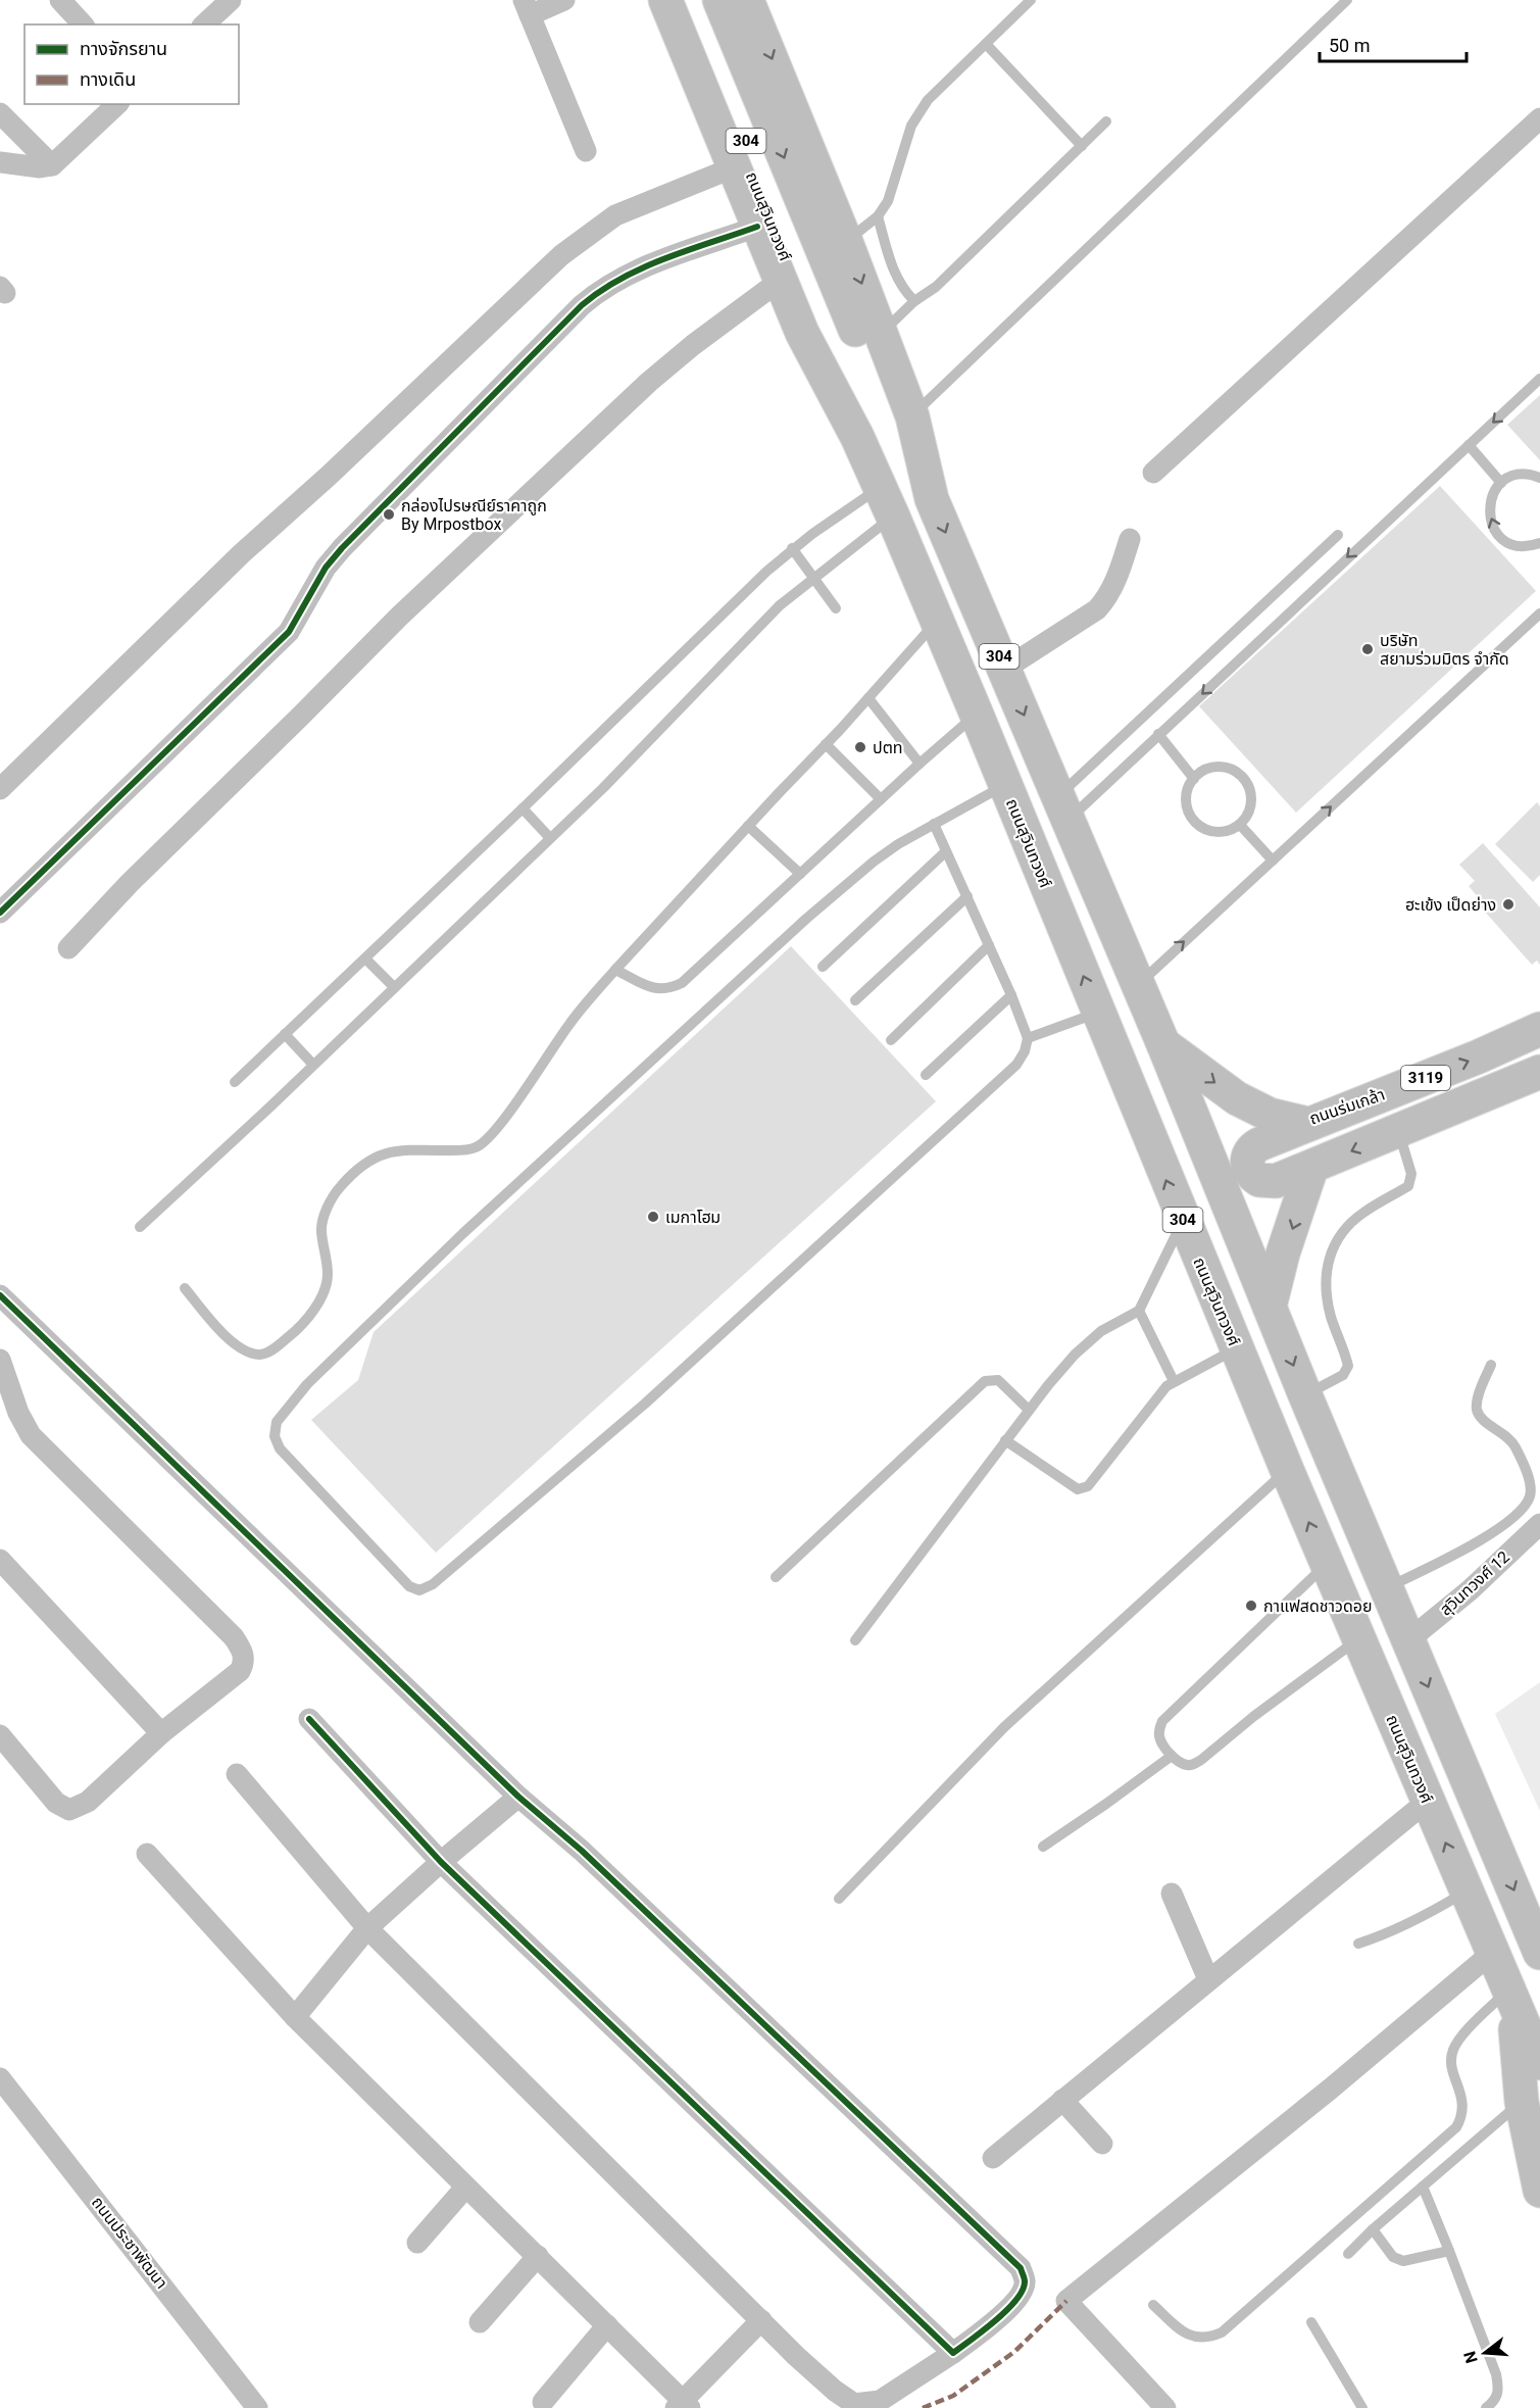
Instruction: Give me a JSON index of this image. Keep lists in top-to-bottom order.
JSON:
{
  "streets": {
    "main road": [
      "304",
      "ถนนสุวินทวงศ์",
      "3119",
      "ถนนร่มเกล้า"
    ],
    "street": ["สุวินทวงศ์ 12", "ถนนประชาพัฒนา"]
  },
  "crossings": [
    ["ถนนสุวินทวงศ์", "ถนนร่มเกล้า"],
    ["ถนนสุวินทวงศ์", "สุวินทวงศ์ 12"]
  ],
  "places": [
    "กล่องไปรษณีย์ราคาถูก By Mrpostbox",
    "บริษัท สยามร่วมมิตร จำกัด",
    "ปตท",
    "ฮะเข้ง เป็ดย่าง",
    "เมกาโฮม",
    "กาแฟสดชาวดอย"
  ],
  "legend": ["ทางจักรยาน", "ทางเดิน"],
  "scale_bar": "50 m",
  "north": "left"
}
